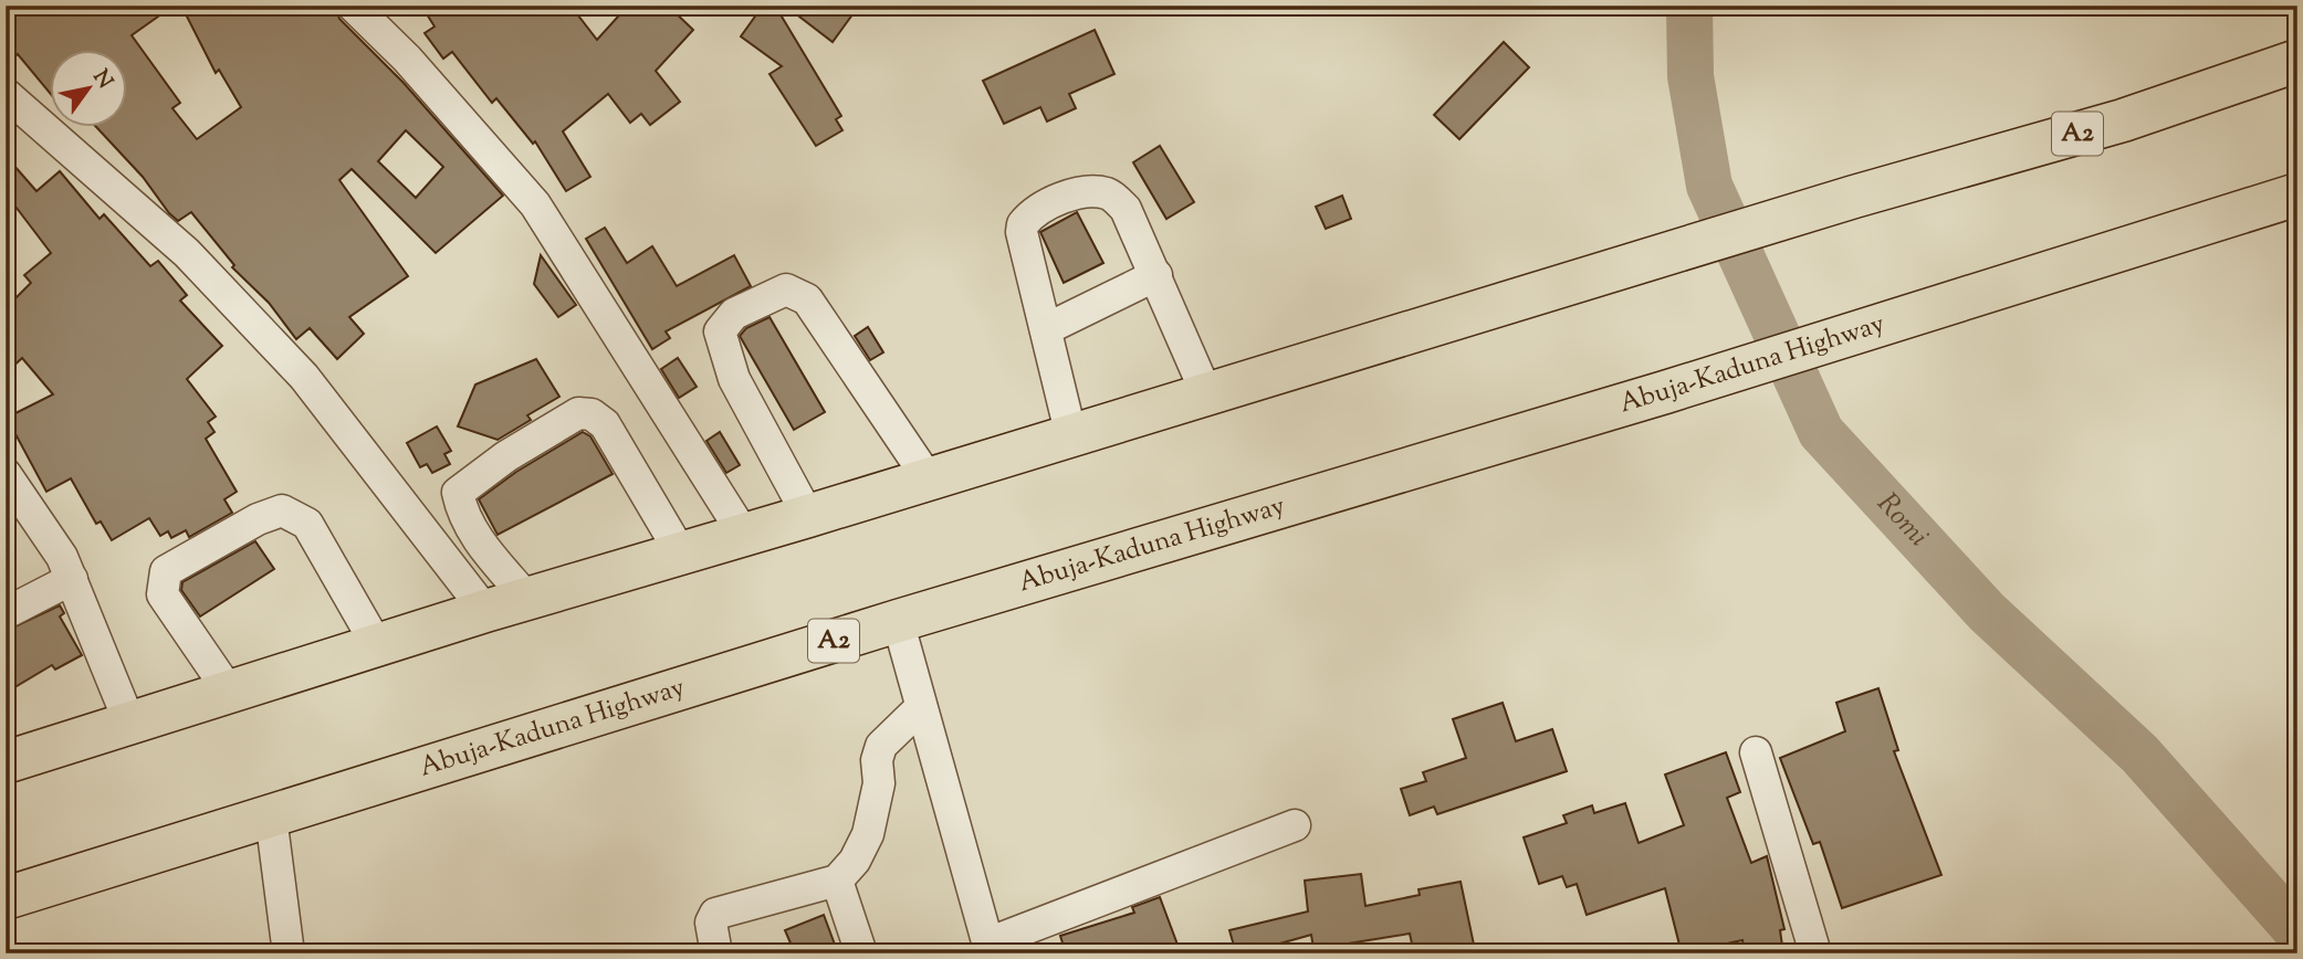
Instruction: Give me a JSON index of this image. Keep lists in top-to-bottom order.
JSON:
{
  "streets": {
    "highway": ["A2", "Abuja-Kaduna Highway"]
  },
  "water": ["Romi"],
  "north": "top right"
}
